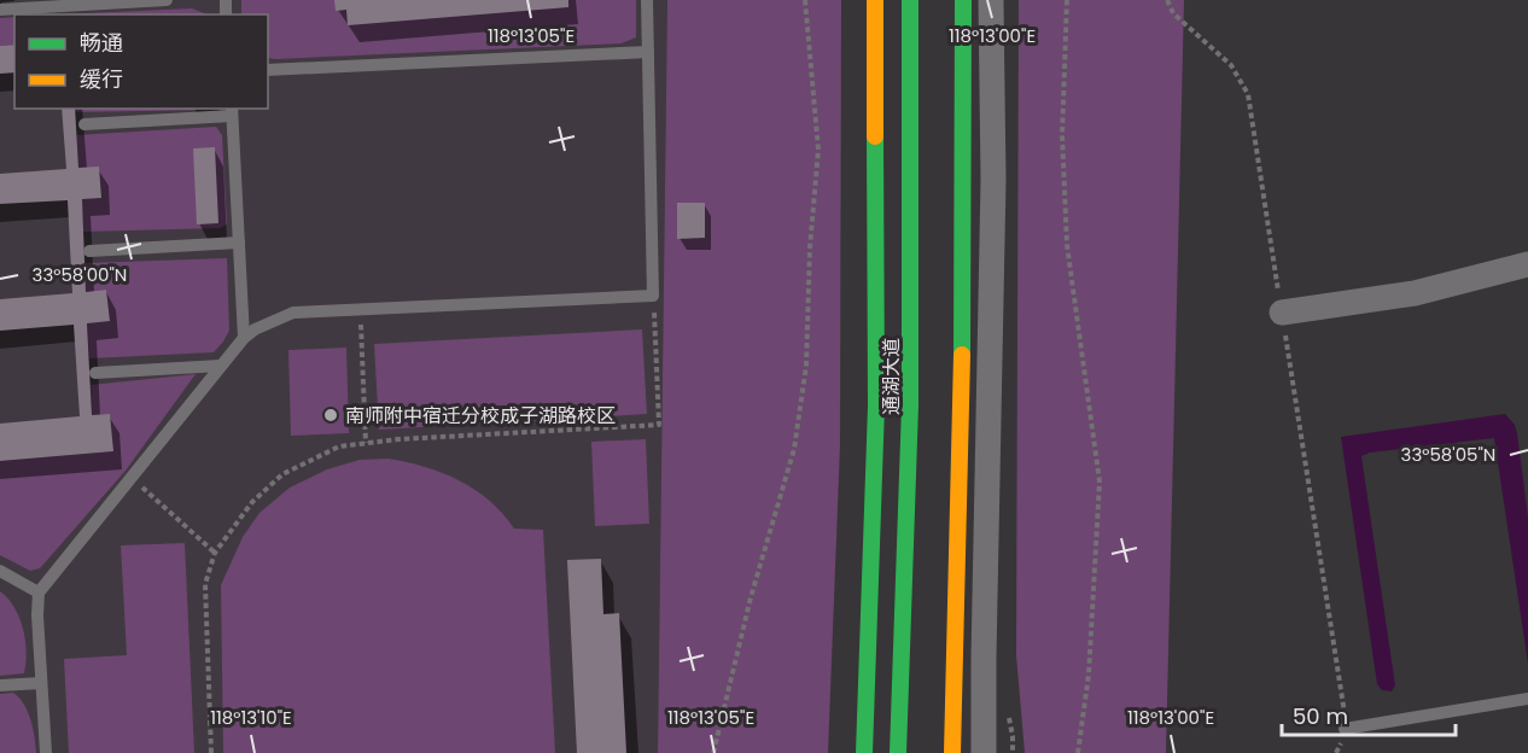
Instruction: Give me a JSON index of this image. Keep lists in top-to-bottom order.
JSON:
{
  "streets": {
    "main road": ["通湖大道"]
  },
  "places": ["南师附中宿迁分校成子湖路校区"],
  "legend": ["畅通", "缓行"],
  "scale_bar": "50 m",
  "coordinates": [
    "118°13'05\"E",
    "118°13'00\"E",
    "33°58'00\"N",
    "33°58'05\"N",
    "118°13'10\"E"
  ]
}
